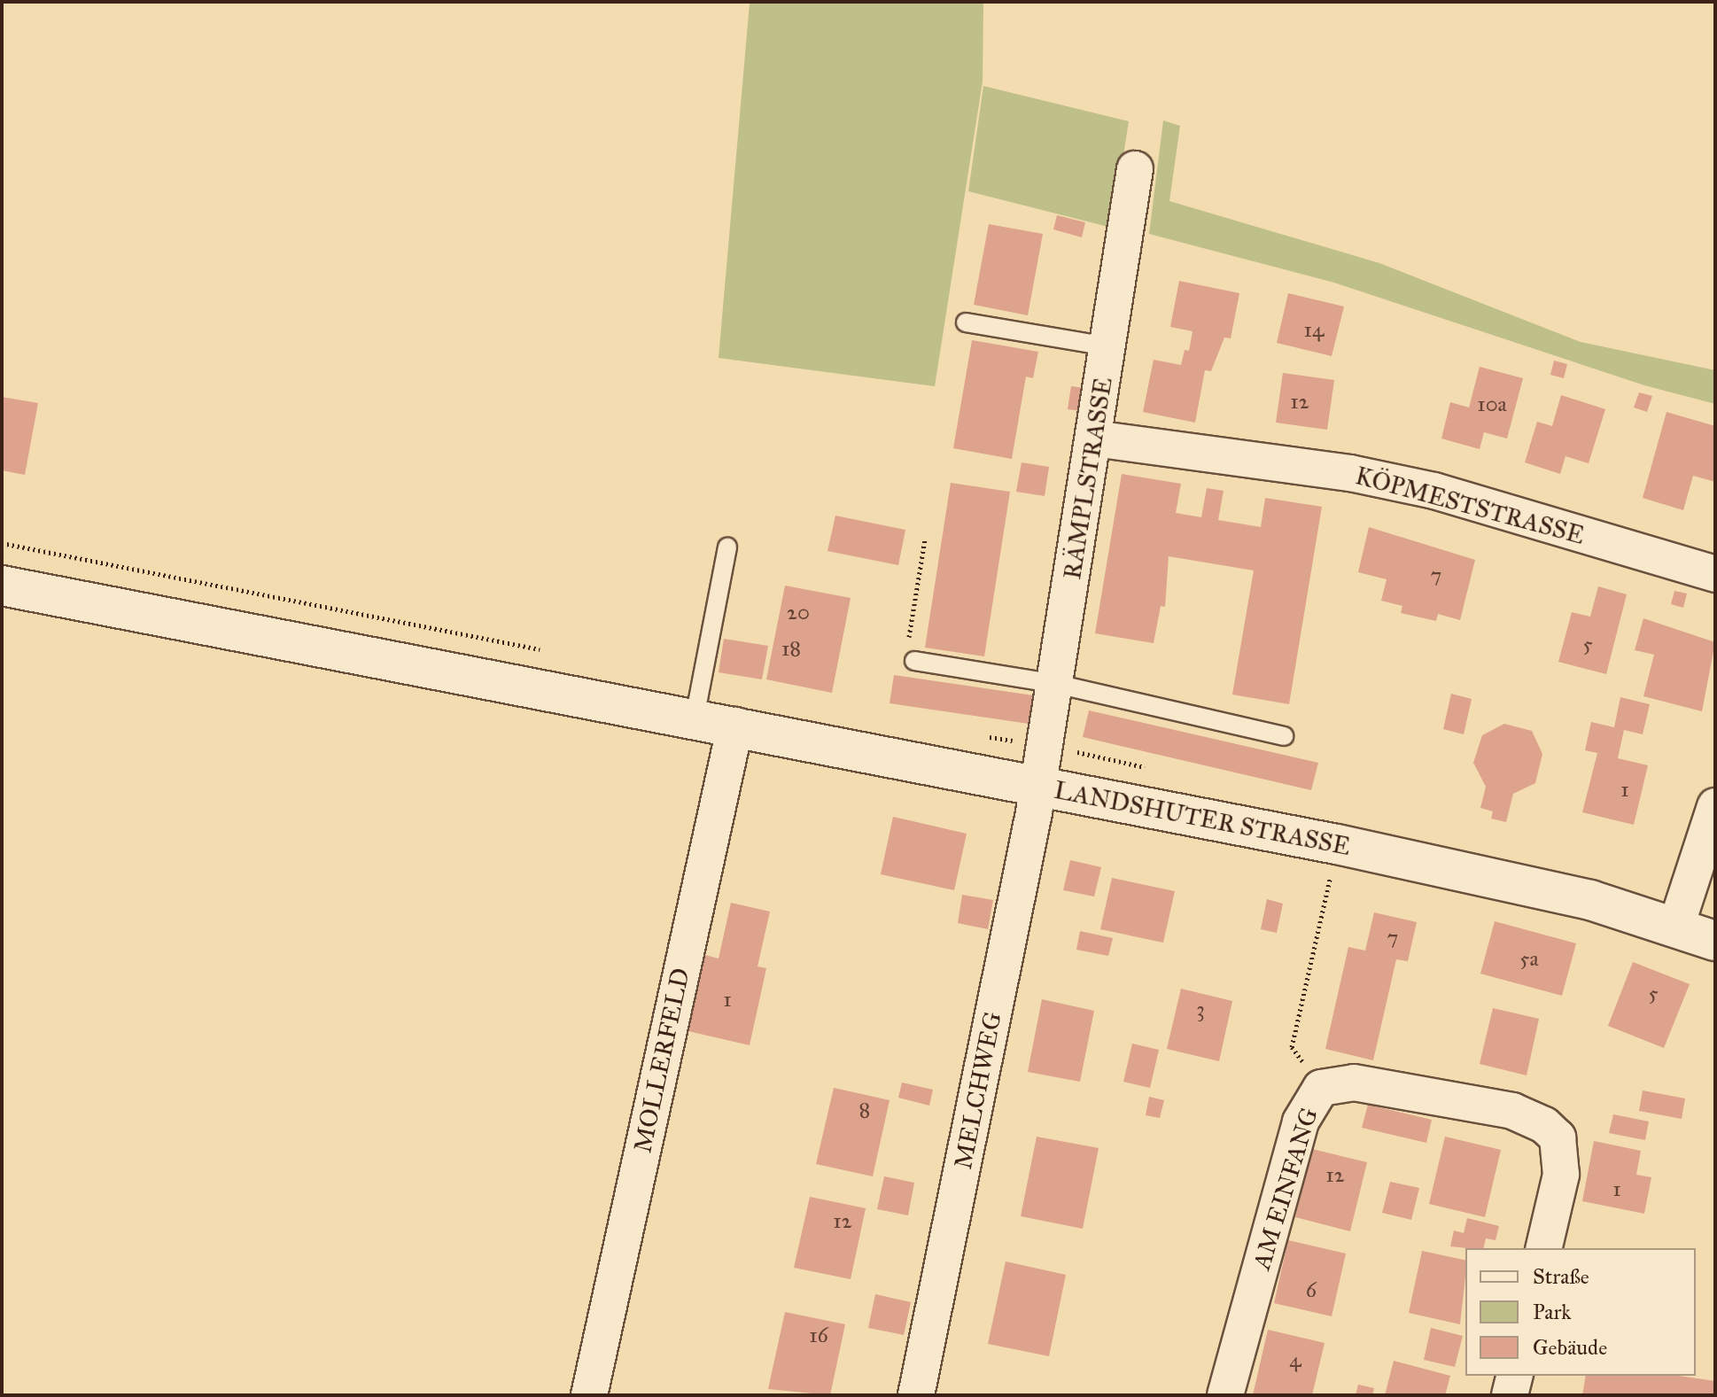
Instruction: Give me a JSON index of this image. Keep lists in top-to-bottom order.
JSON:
{
  "streets": {
    "main road": ["LANDSHUTER STRASSE"],
    "street": [
      "RÄMPLSTRASSE",
      "KÖPMESTSTRASSE",
      "MOLLERFELD",
      "MELCHWEG",
      "AM EINFANG"
    ]
  },
  "crossings": [
    ["RÄMPLSTRASSE", "KÖPMESTSTRASSE"],
    ["RÄMPLSTRASSE", "LANDSHUTER STRASSE"],
    ["RÄMPLSTRASSE", "MELCHWEG"],
    ["LANDSHUTER STRASSE", "MOLLERFELD"],
    ["LANDSHUTER STRASSE", "MELCHWEG"]
  ],
  "house_numbers": [
    "14",
    "12",
    "10a",
    "7",
    "20",
    "5",
    "18",
    "1",
    "7",
    "5a",
    "5",
    "1",
    "3",
    "8",
    "12",
    "1",
    "12",
    "6",
    "16",
    "4"
  ],
  "legend": ["Straße", "Park", "Gebäude"]
}
